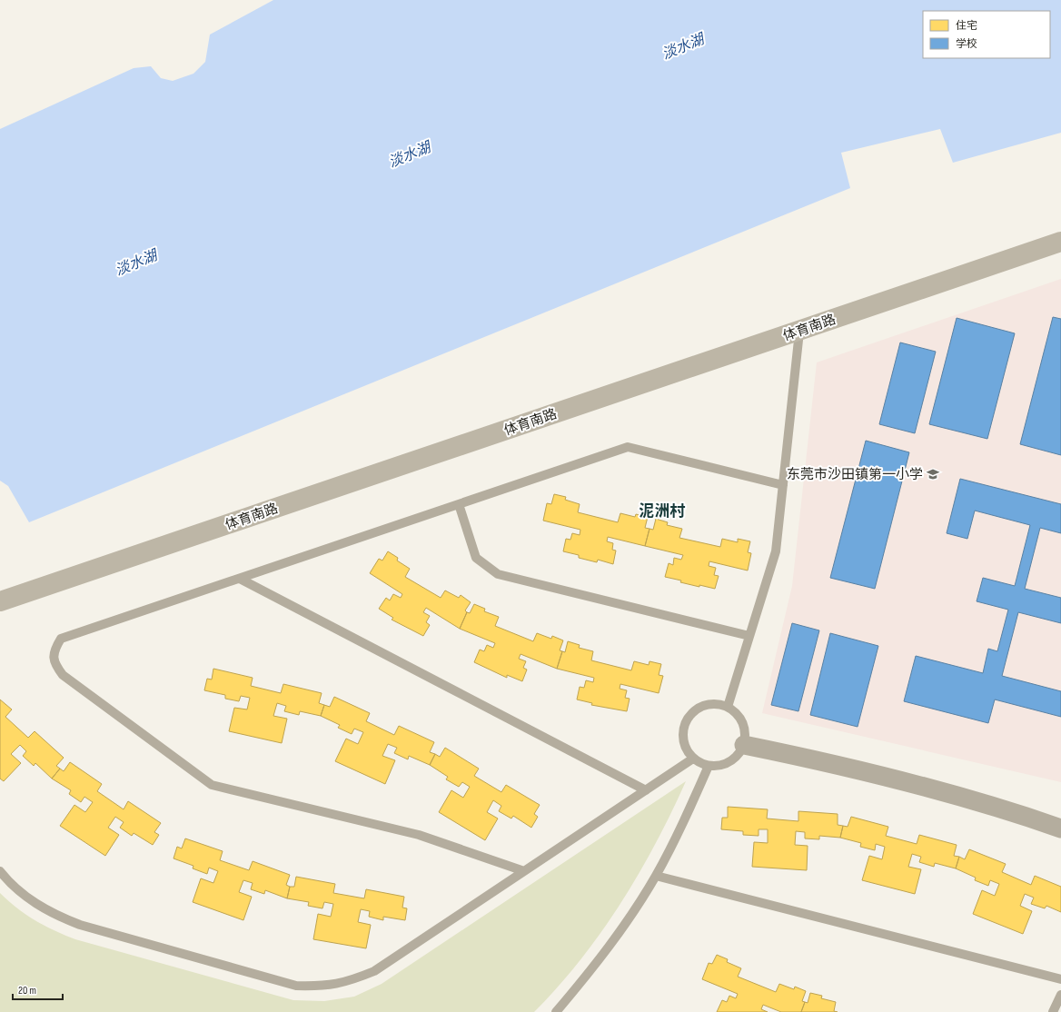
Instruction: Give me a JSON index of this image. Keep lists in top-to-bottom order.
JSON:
{
  "streets": {
    "street": ["体育南路"]
  },
  "districts": ["泥洲村"],
  "water": ["淡水湖"],
  "places": {
    "school or university": ["东莞市沙田镇第一小学"]
  },
  "legend": ["住宅", "学校"],
  "scale_bar": "20 m"
}
